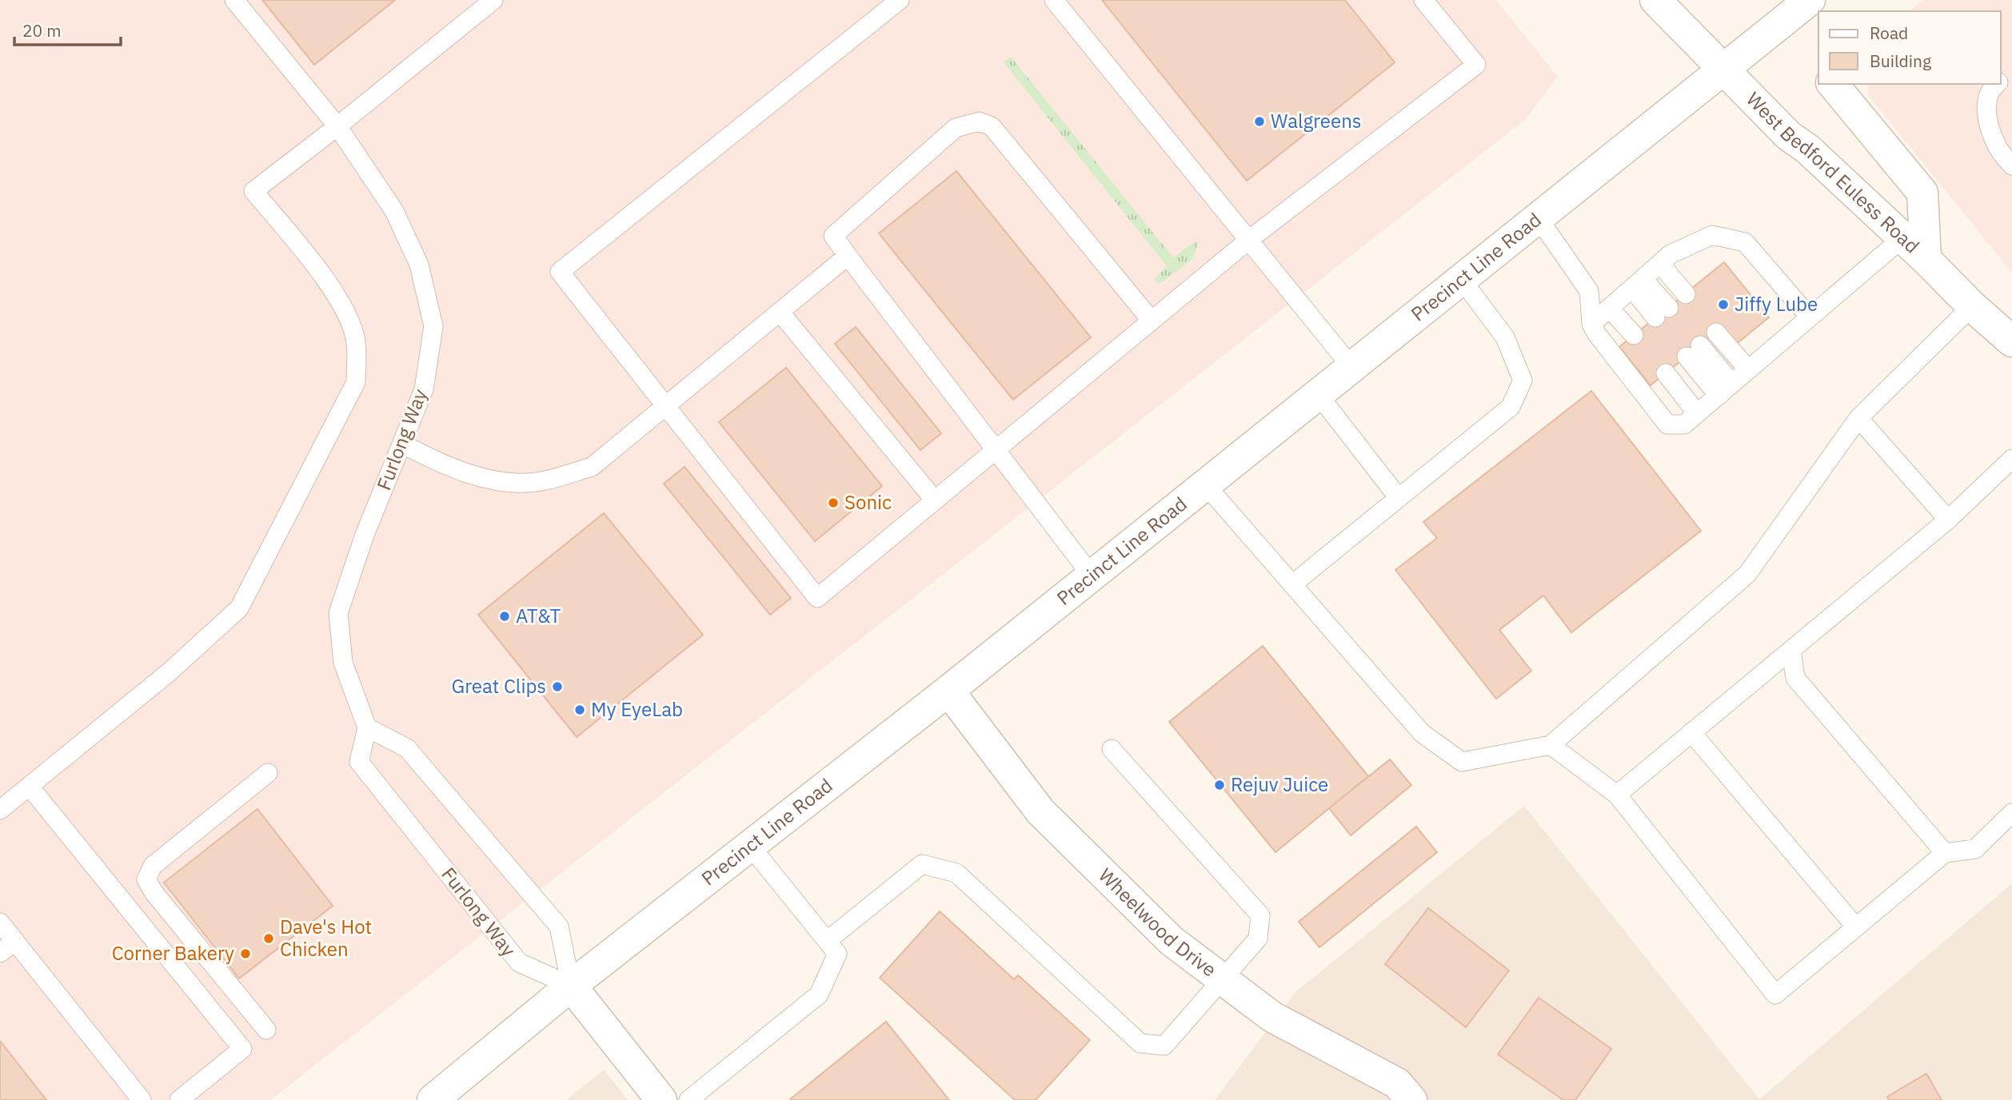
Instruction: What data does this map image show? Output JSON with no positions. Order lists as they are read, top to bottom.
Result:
{
  "streets": {
    "main road": ["West Bedford Euless Road", "Precinct Line Road", "Wheelwood Drive"],
    "lane": ["Furlong Way"]
  },
  "crossings": [
    ["West Bedford Euless Road", "Precinct Line Road"],
    ["Precinct Line Road", "Furlong Way"],
    ["Precinct Line Road", "Wheelwood Drive"]
  ],
  "places": [
    "Walgreens",
    "Jiffy Lube",
    "Sonic",
    "AT&T",
    "Great Clips",
    "My EyeLab",
    "Rejuv Juice",
    "Dave's Hot Chicken",
    "Corner Bakery"
  ],
  "legend": ["Road", "Building"],
  "scale_bar": "20 m"
}
